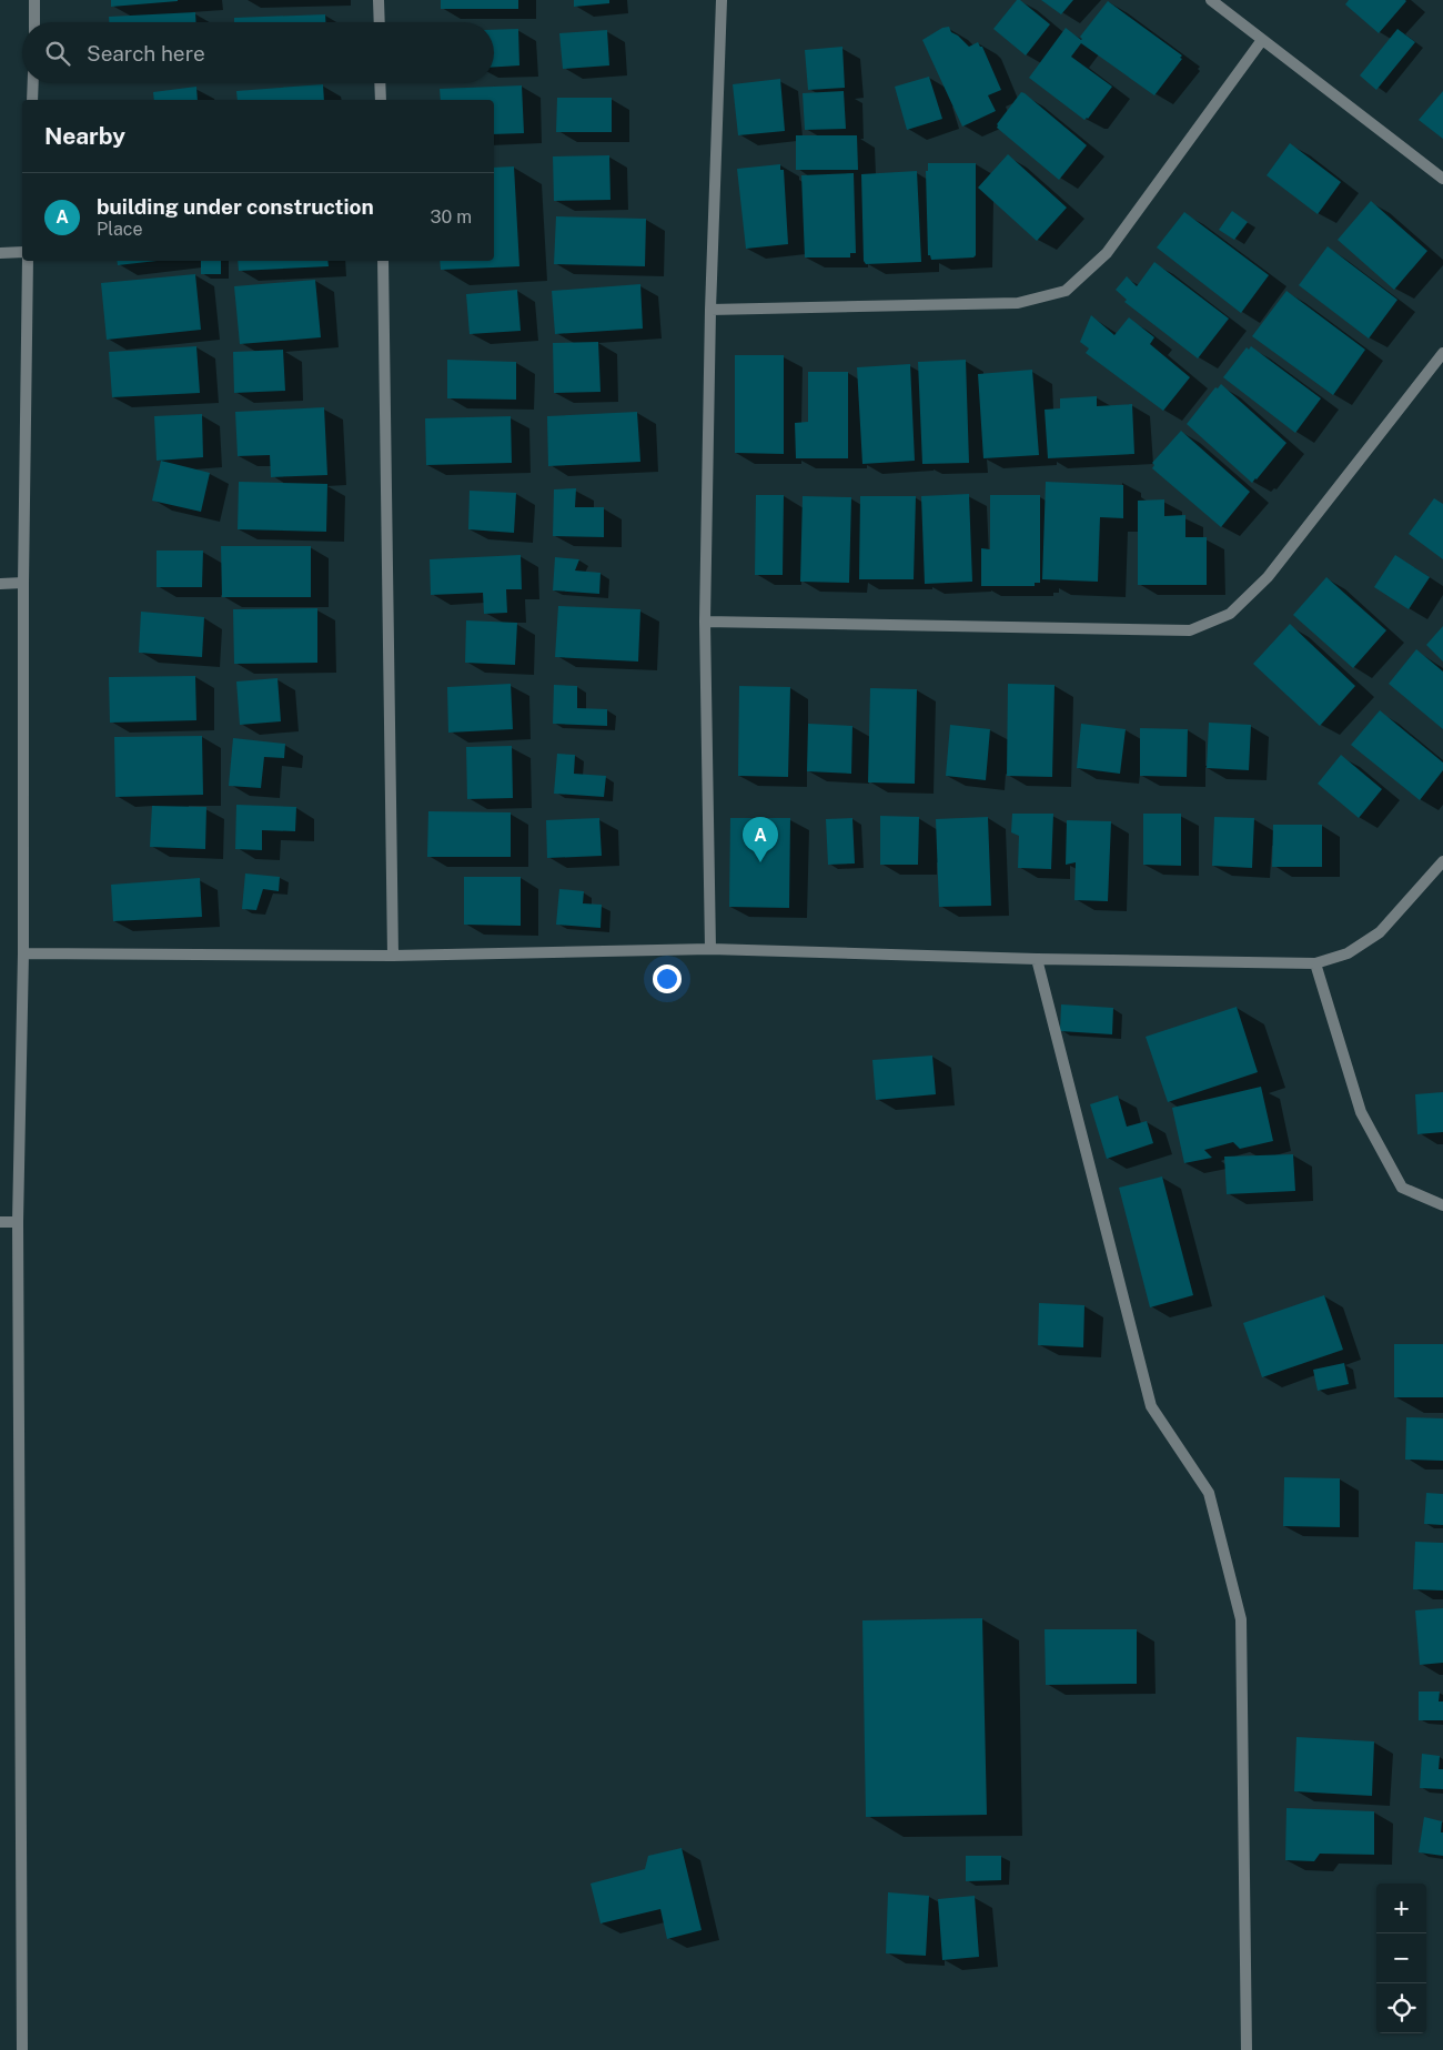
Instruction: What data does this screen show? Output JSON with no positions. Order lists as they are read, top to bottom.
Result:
{
  "page": {
    "search": "Search here",
    "heading": "Nearby",
    "list": [
      {
        "mark": "A",
        "name": "building under construction",
        "note": "Place",
        "value": "30 m"
      }
    ],
    "pins": "A",
    "map_buttons": ["+", "−"]
  }
}
